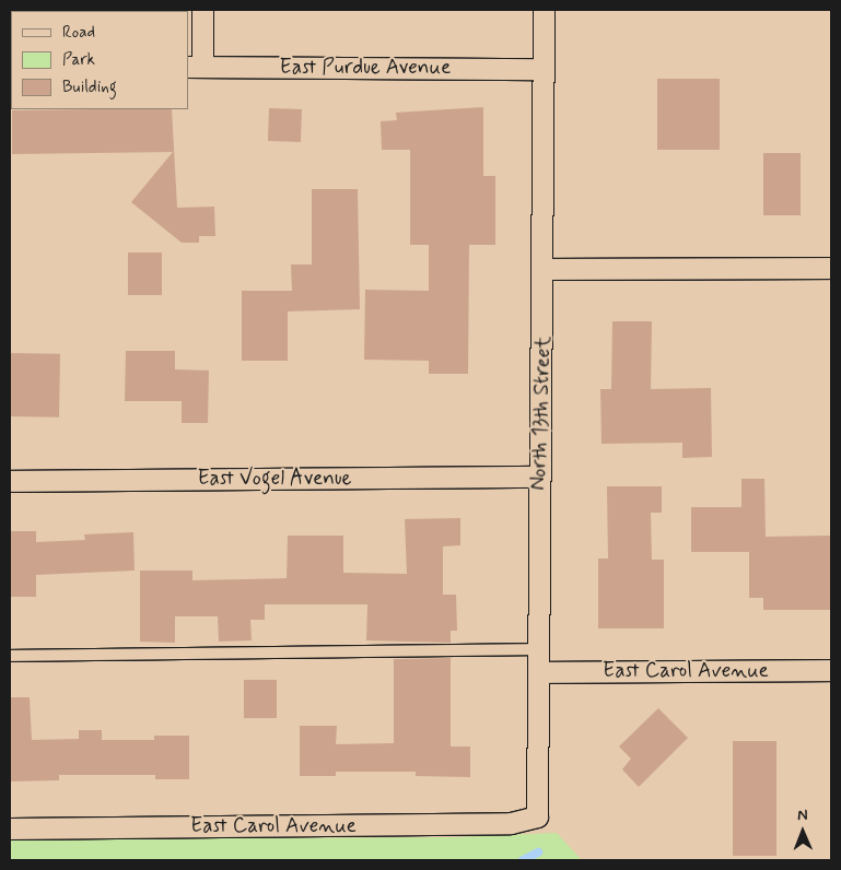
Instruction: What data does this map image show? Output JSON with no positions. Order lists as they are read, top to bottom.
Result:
{
  "streets": {
    "street": [
      "East Purdue Avenue",
      "North 13th Street",
      "East Vogel Avenue",
      "East Carol Avenue"
    ]
  },
  "crossings": [
    ["East Purdue Avenue", "North 13th Street"],
    ["North 13th Street", "East Vogel Avenue"],
    ["North 13th Street", "East Carol Avenue"]
  ],
  "legend": ["Road", "Park", "Building"],
  "north": "top"
}
